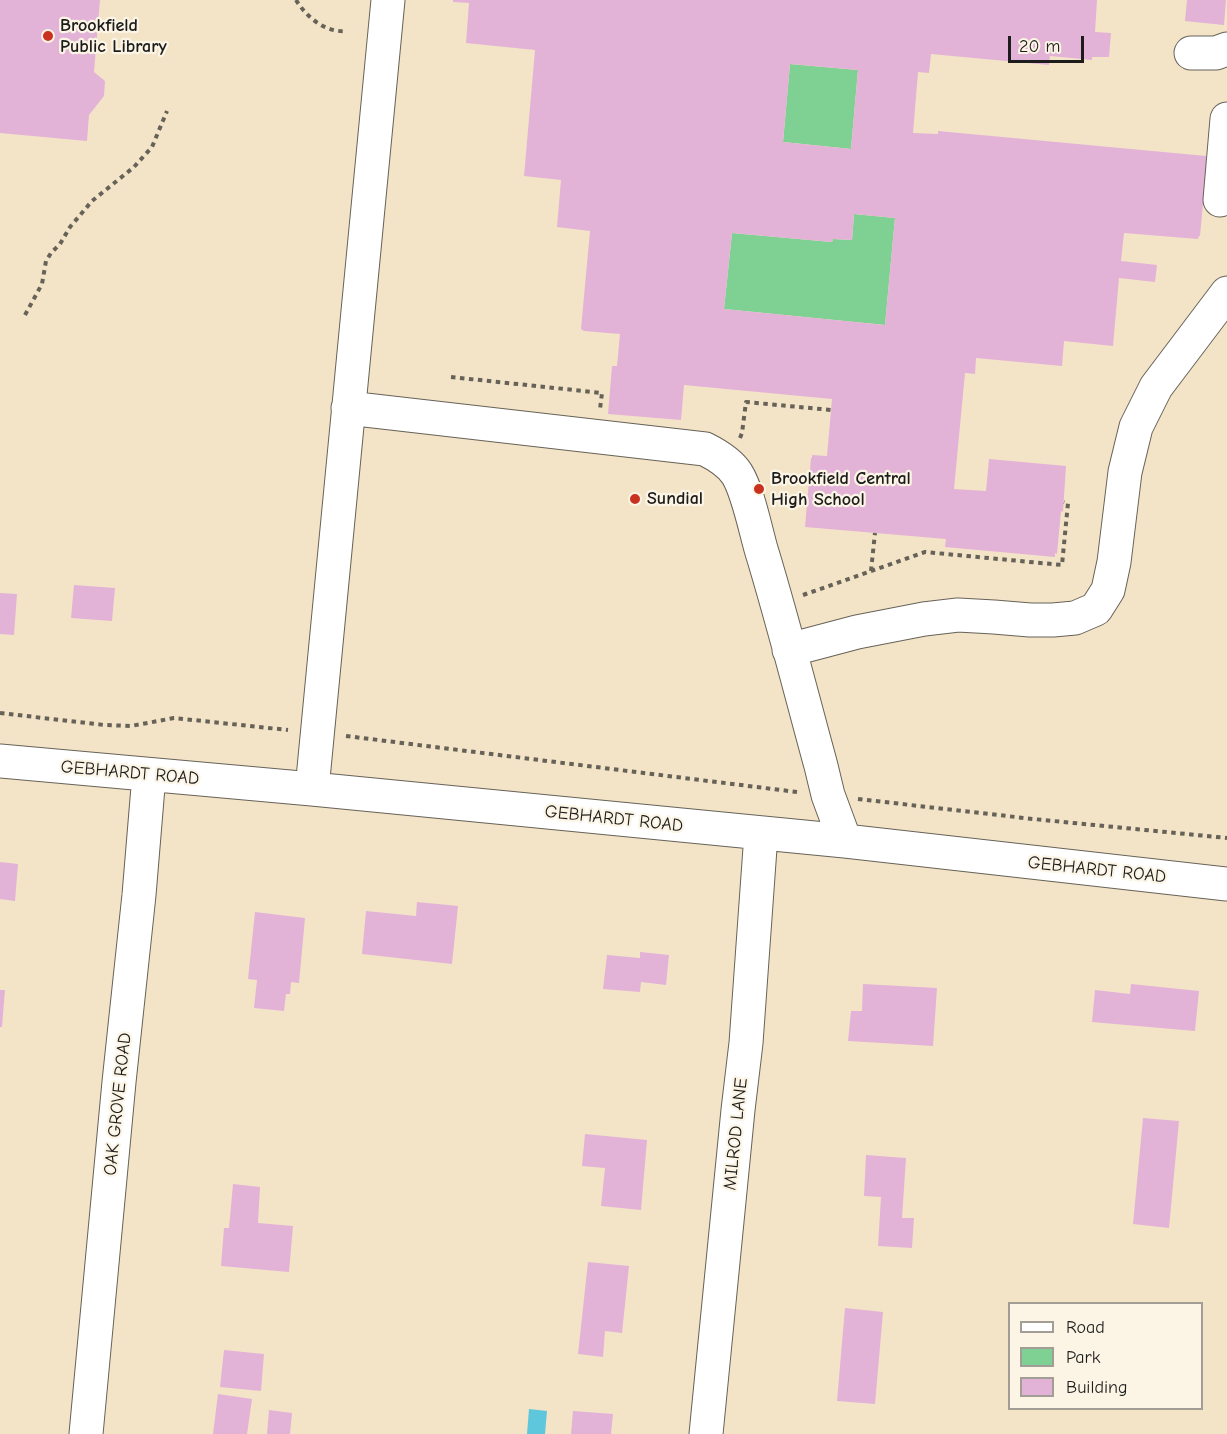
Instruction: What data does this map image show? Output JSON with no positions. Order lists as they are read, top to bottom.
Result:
{
  "streets": {
    "street": ["GEBHARDT ROAD", "OAK GROVE ROAD", "MILROD LANE"]
  },
  "crossings": [
    ["GEBHARDT ROAD", "OAK GROVE ROAD"],
    ["GEBHARDT ROAD", "MILROD LANE"]
  ],
  "places": ["Brookfield Public Library", "Brookfield Central High School", "Sundial"],
  "legend": ["Road", "Park", "Building"],
  "scale_bar": "20 m"
}
